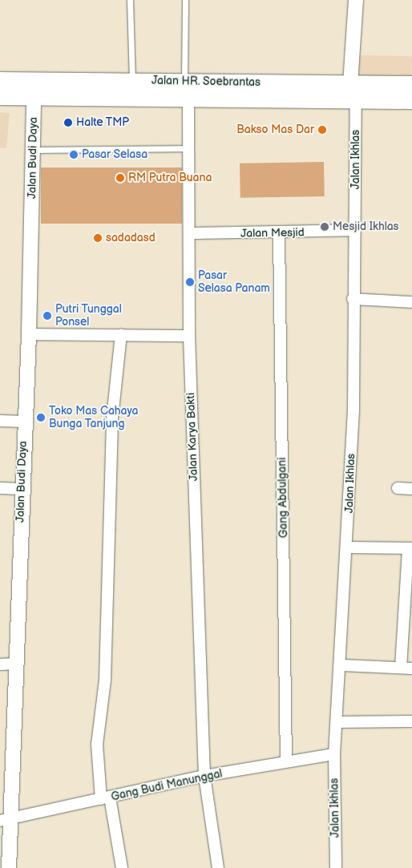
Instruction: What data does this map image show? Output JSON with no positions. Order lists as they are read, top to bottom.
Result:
{
  "streets": {
    "main road": ["Jalan HR. Soebrantas"],
    "street": [
      "Jalan Budi Daya",
      "Jalan Ikhlas",
      "Jalan Mesjid",
      "Jalan Karya Bakti",
      "Gang Abdulgani",
      "Gang Budi Manunggal"
    ]
  },
  "crossings": [
    ["Jalan HR. Soebrantas", "Jalan Budi Daya"],
    ["Jalan HR. Soebrantas", "Jalan Ikhlas"],
    ["Jalan HR. Soebrantas", "Jalan Karya Bakti"],
    ["Jalan Budi Daya", "Gang Budi Manunggal"],
    ["Jalan Ikhlas", "Jalan Mesjid"],
    ["Jalan Ikhlas", "Gang Budi Manunggal"],
    ["Jalan Mesjid", "Jalan Karya Bakti"],
    ["Jalan Mesjid", "Gang Abdulgani"],
    ["Jalan Karya Bakti", "Gang Budi Manunggal"],
    ["Gang Abdulgani", "Gang Budi Manunggal"]
  ],
  "places": [
    "Halte TMP",
    "Bakso Mas Dar",
    "Pasar Selasa",
    "RM Putra Buana",
    "Mesjid Ikhlas",
    "sadadasd",
    "Pasar Selasa Panam",
    "Putri Tunggal Ponsel",
    "Toko Mas Cahaya Bunga Tanjung"
  ]
}
